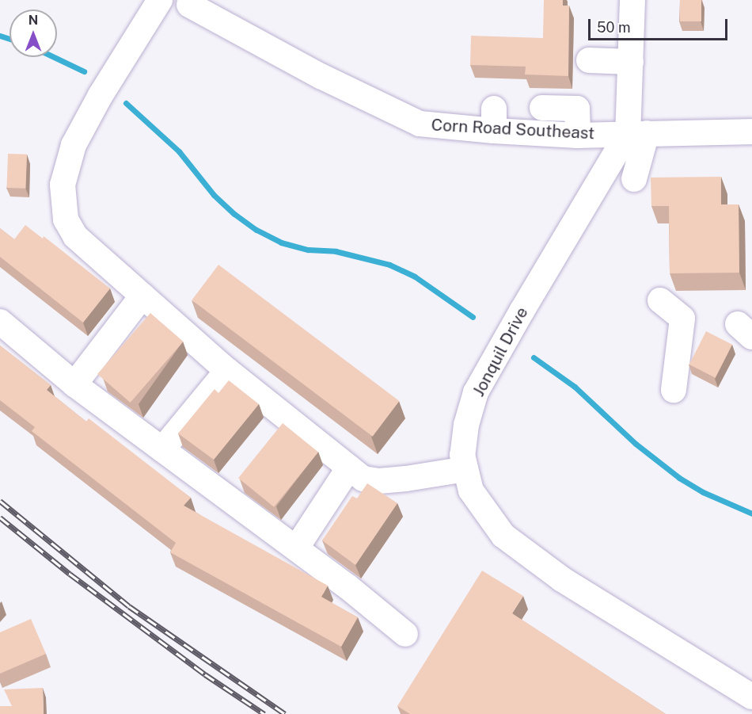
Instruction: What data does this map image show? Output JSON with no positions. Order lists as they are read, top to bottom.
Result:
{
  "streets": {
    "street": ["Corn Road Southeast", "Jonquil Drive"]
  },
  "crossings": [
    ["Corn Road Southeast", "Jonquil Drive"]
  ],
  "scale_bar": "50 m",
  "north": "top"
}
